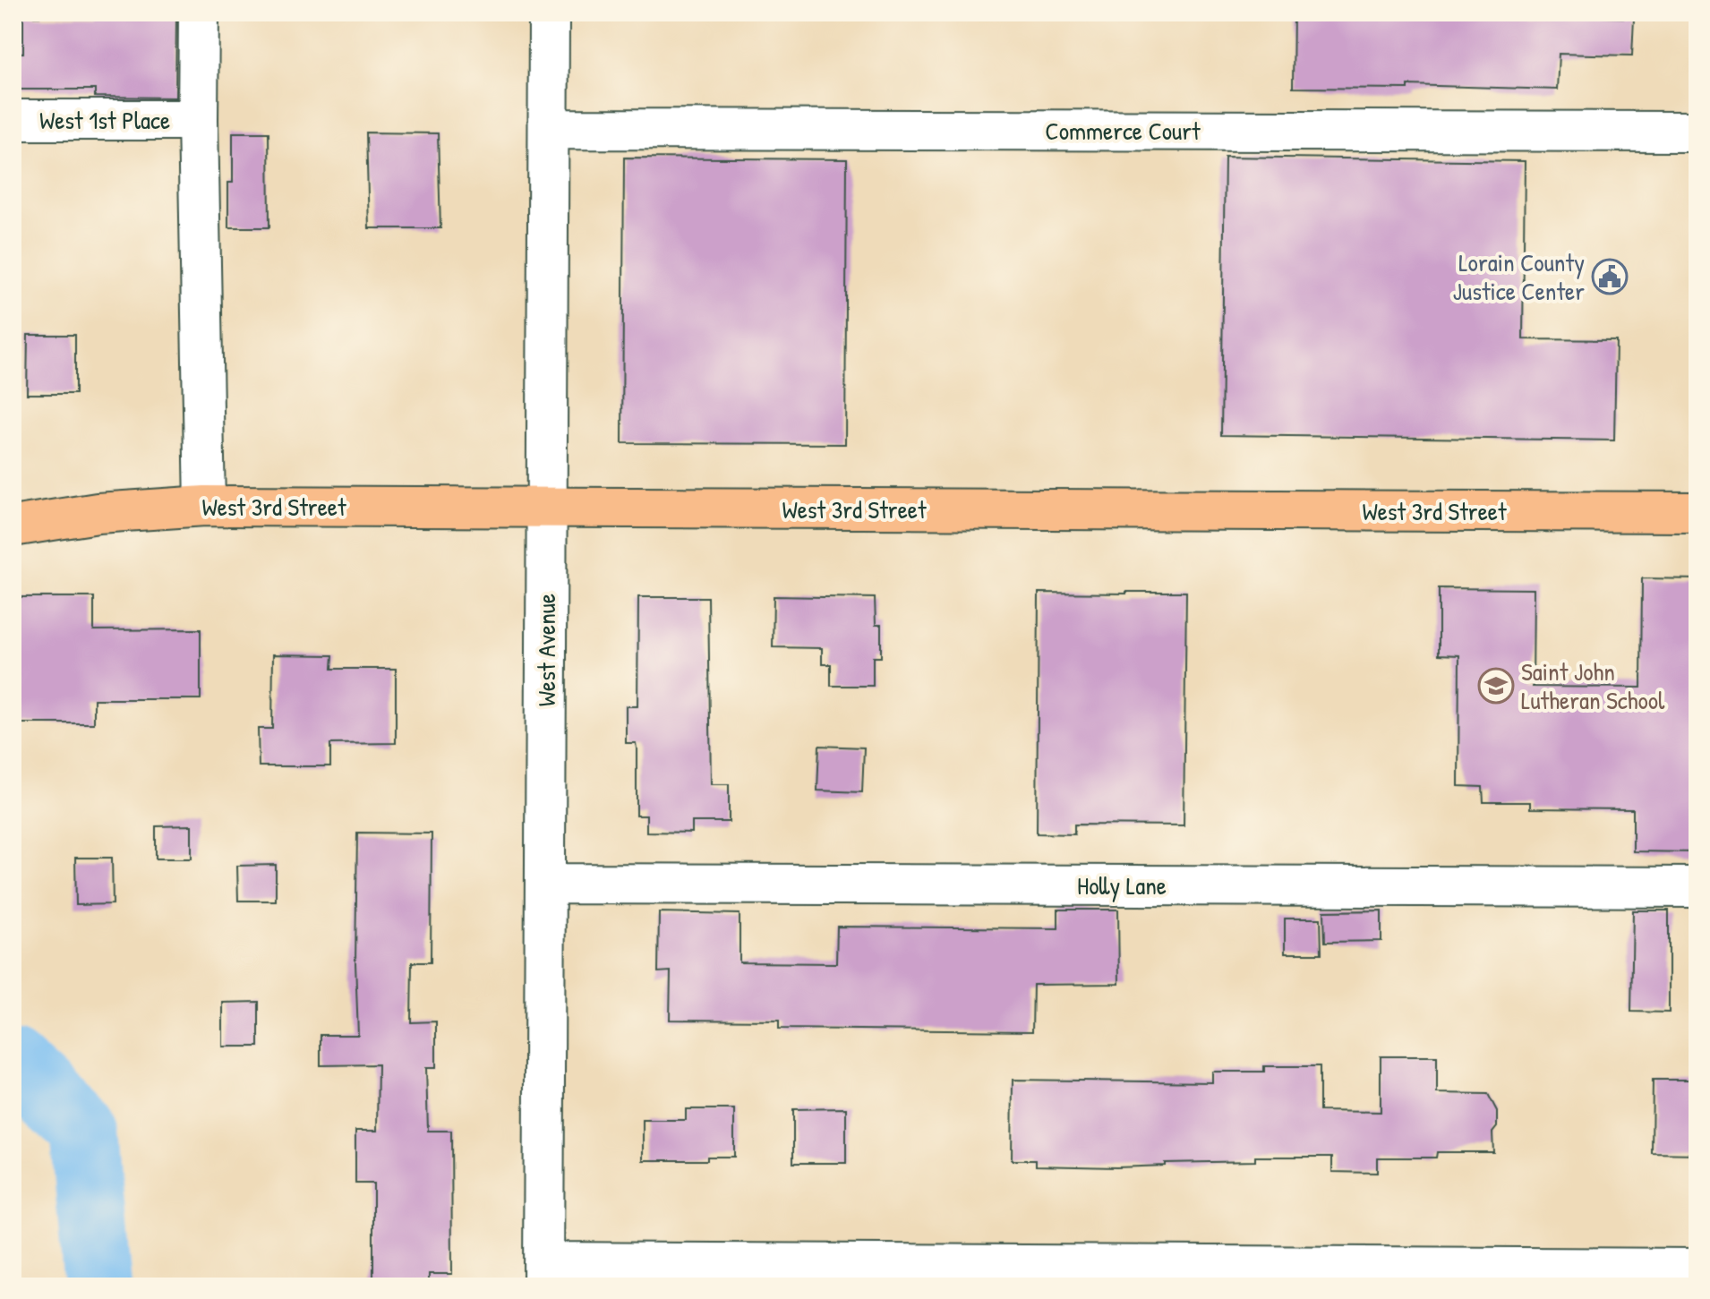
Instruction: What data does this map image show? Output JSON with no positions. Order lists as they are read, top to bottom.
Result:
{
  "streets": {
    "main road": ["West 3rd Street"],
    "street": [
      "West 1st Place",
      "Commerce Court",
      "West Avenue",
      "Holly Lane"
    ]
  },
  "crossings": [
    ["Commerce Court", "West Avenue"],
    ["West 3rd Street", "West Avenue"],
    ["West Avenue", "Holly Lane"]
  ],
  "places": {
    "public building": ["Lorain County Justice Center"],
    "school or university": ["Saint John Lutheran School"]
  }
}
